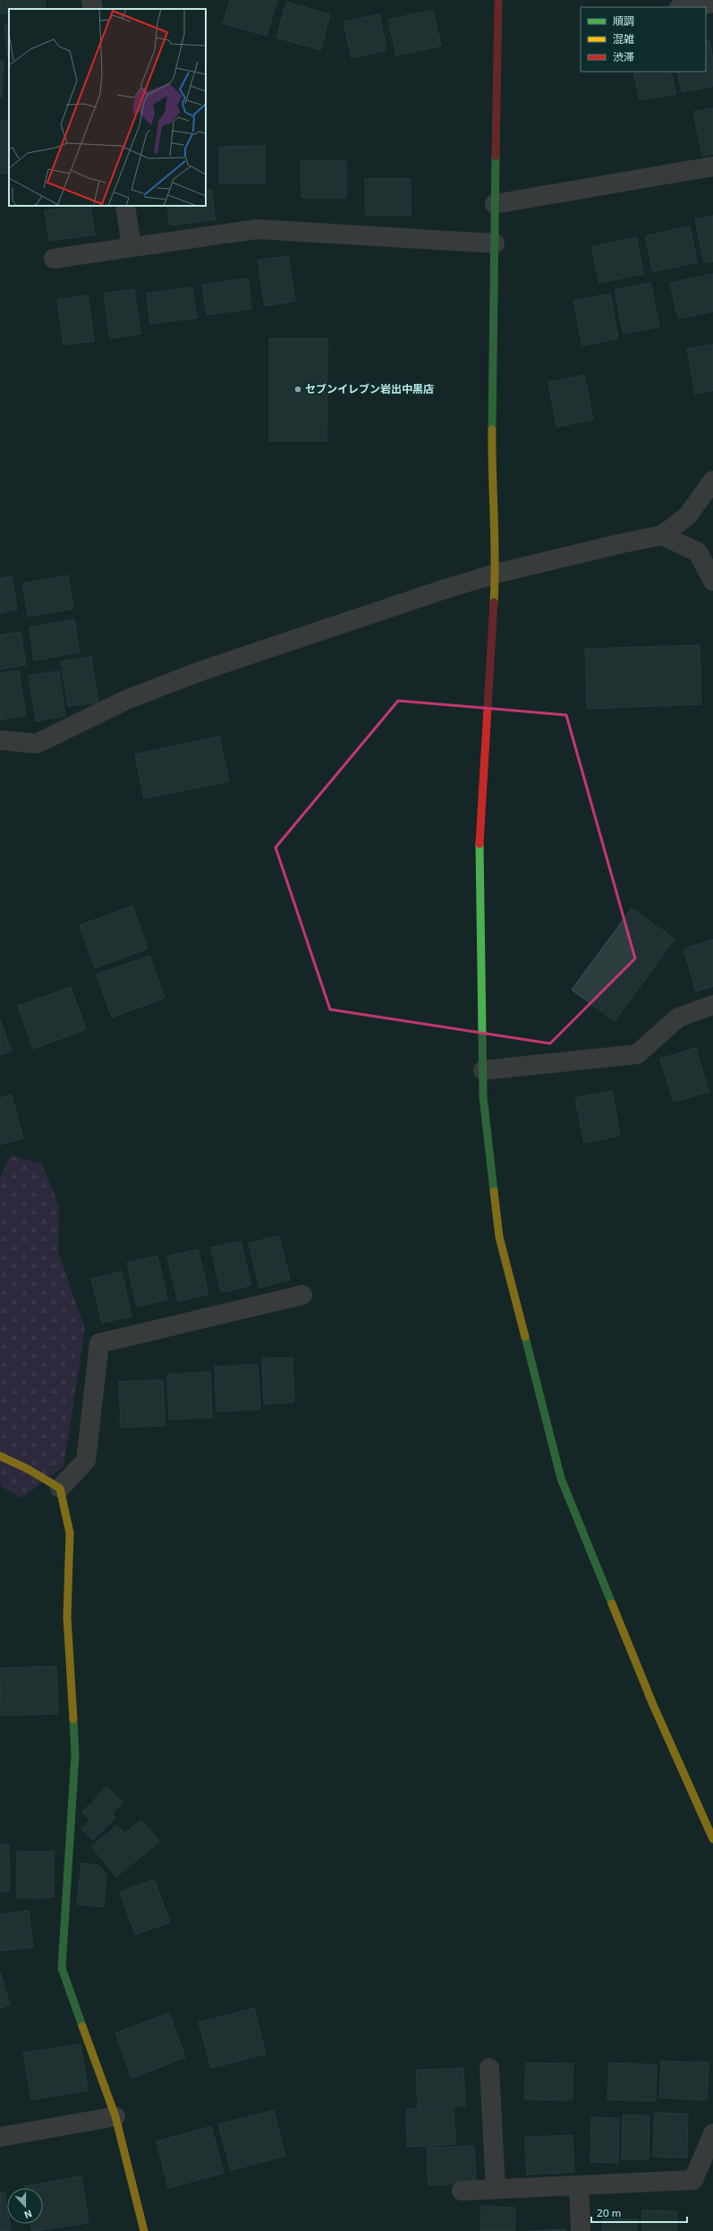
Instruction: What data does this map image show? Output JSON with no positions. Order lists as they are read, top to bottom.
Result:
{
  "places": ["セブンイレブン岩出中黒店"],
  "legend": ["順調", "混雑", "渋滞"],
  "scale_bar": "20 m",
  "north": "bottom"
}
